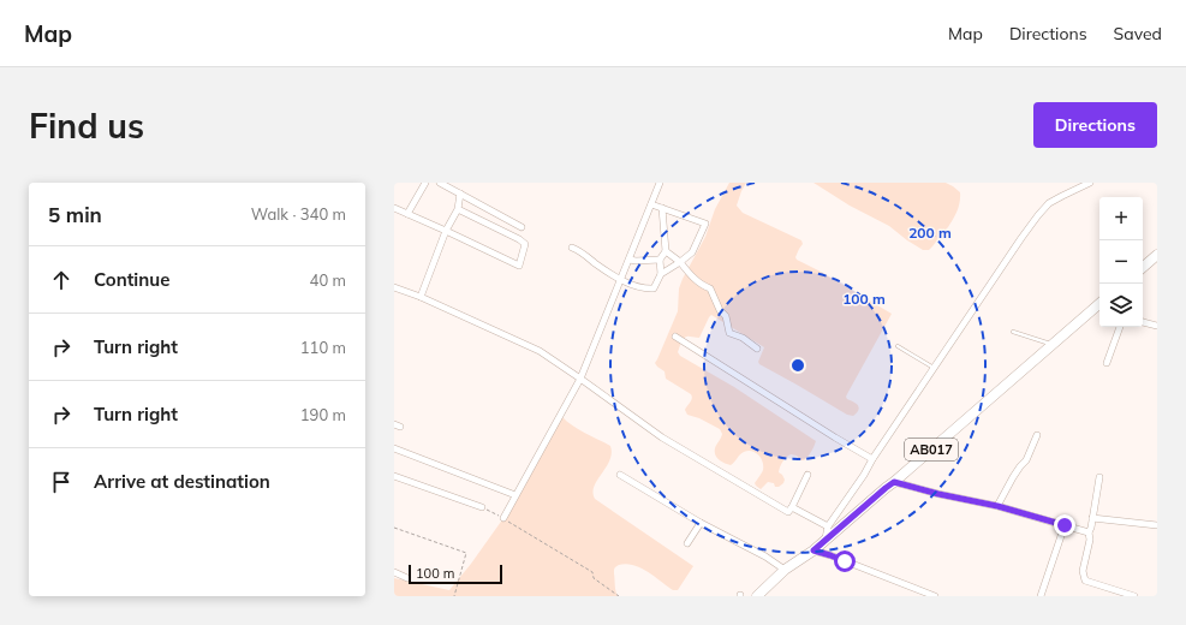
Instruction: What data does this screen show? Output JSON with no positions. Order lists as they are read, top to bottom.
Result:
{
  "streets": {
    "main road": ["AB017"]
  },
  "scale_bar": "100 m",
  "page": {
    "header": "Map",
    "nav": ["Map", "Directions", "Saved"],
    "buttons": "Directions",
    "title": "Find us",
    "heading": ["5 min", "Walk · 340 m"],
    "map_buttons": ["+", "−"],
    "list": [
      ["Continue", "40 m"],
      ["Turn right", "110 m"],
      ["Turn right", "190 m"],
      "Arrive at destination"
    ],
    "scale": "100 m"
  },
  "rings": ["200 m", "100 m"]
}
